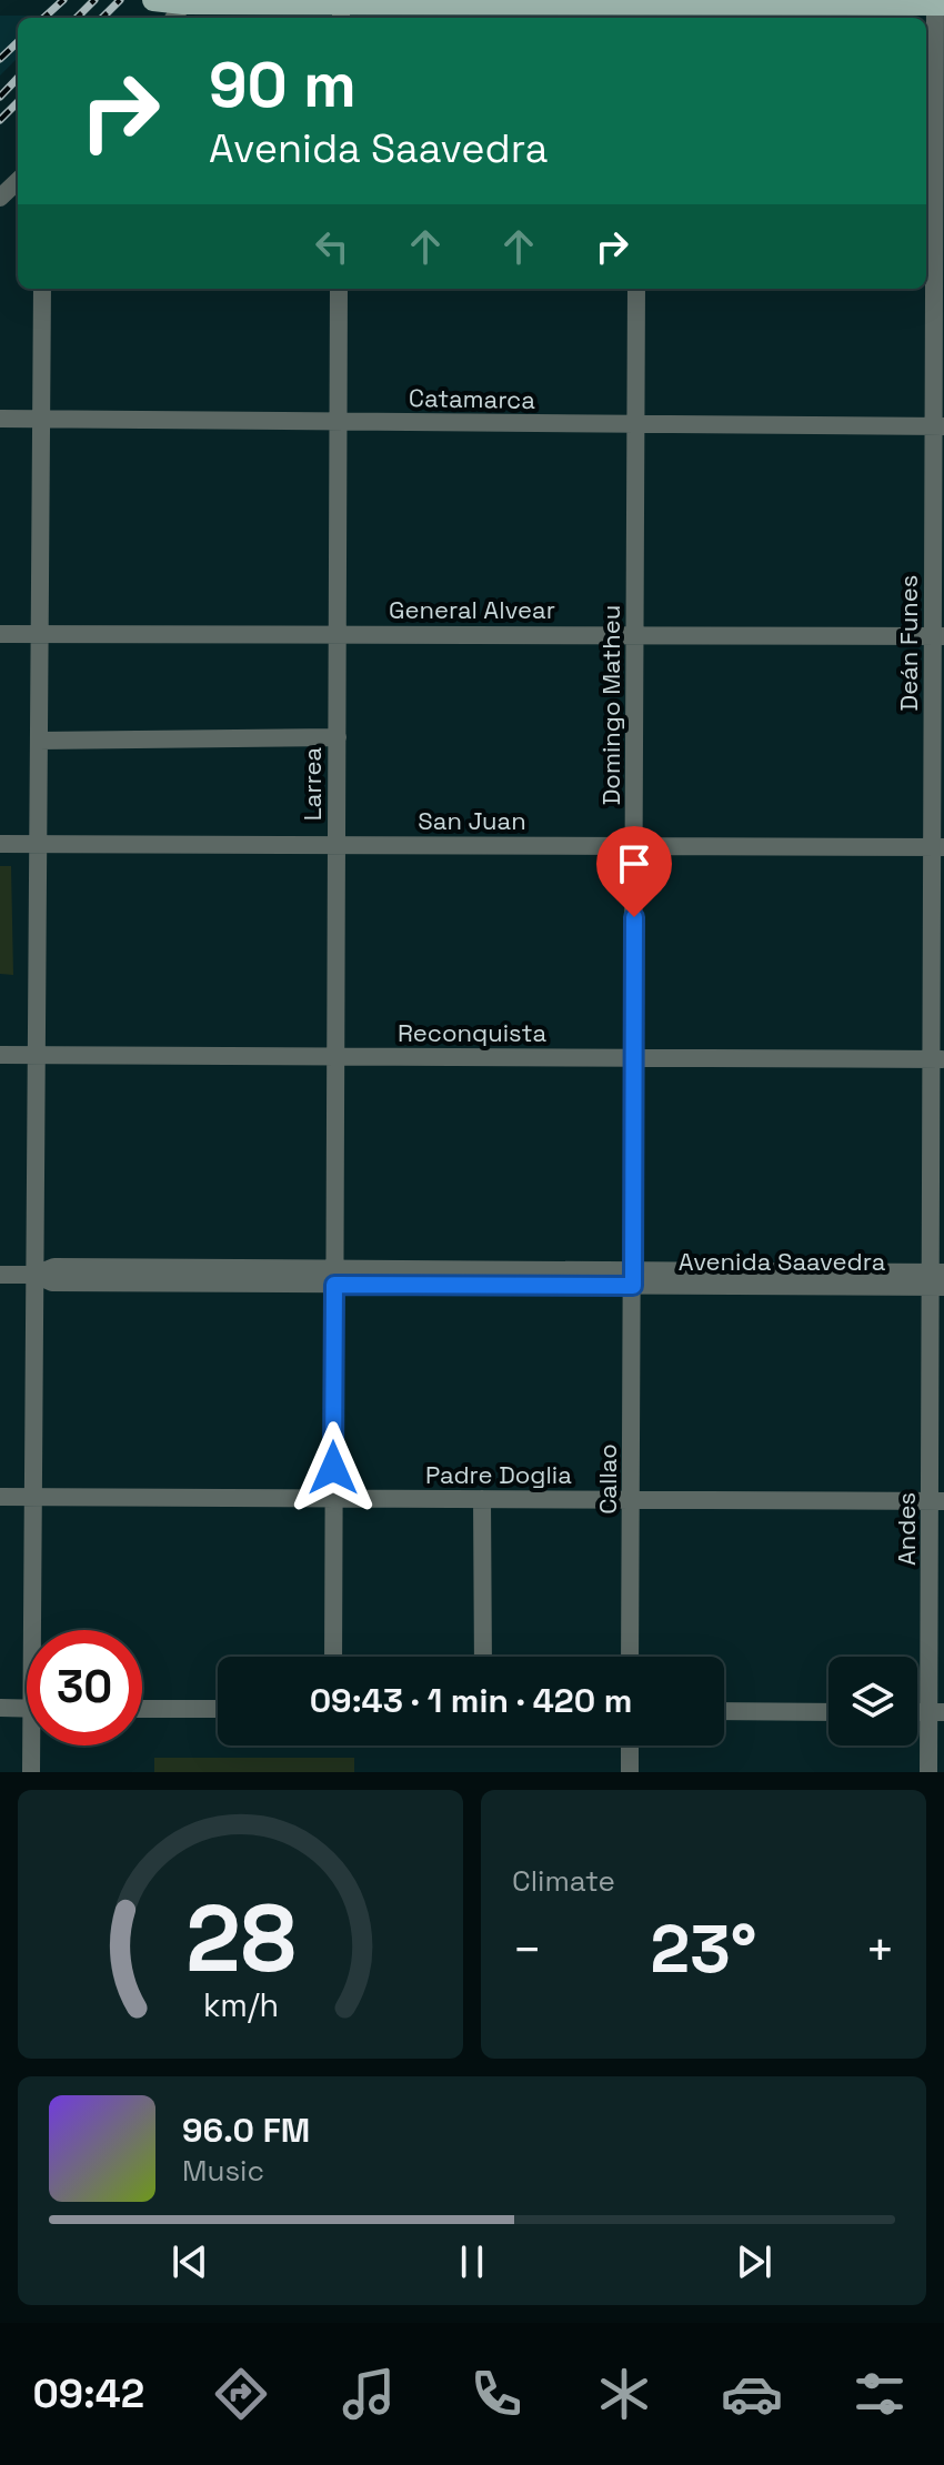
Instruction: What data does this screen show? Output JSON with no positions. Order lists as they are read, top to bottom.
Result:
{
  "streets": {
    "street": [
      "Catamarca",
      "General Alvear",
      "Deán Funes",
      "Domingo Matheu",
      "Larrea",
      "San Juan",
      "Reconquista",
      "Avenida Saavedra",
      "Padre Doglia",
      "Callao",
      "Andes"
    ]
  },
  "crossings": [
    ["Catamarca", "Deán Funes"],
    ["Catamarca", "Domingo Matheu"],
    ["Catamarca", "Larrea"],
    ["General Alvear", "Deán Funes"],
    ["General Alvear", "Domingo Matheu"],
    ["General Alvear", "Larrea"],
    ["Deán Funes", "San Juan"],
    ["Deán Funes", "Reconquista"],
    ["Deán Funes", "Avenida Saavedra"],
    ["Deán Funes", "Andes"],
    ["Domingo Matheu", "San Juan"],
    ["Domingo Matheu", "Reconquista"],
    ["Domingo Matheu", "Avenida Saavedra"],
    ["Domingo Matheu", "Callao"],
    ["Larrea", "San Juan"],
    ["Larrea", "Reconquista"],
    ["Larrea", "Avenida Saavedra"],
    ["Larrea", "Padre Doglia"],
    ["Avenida Saavedra", "Callao"],
    ["Avenida Saavedra", "Andes"],
    ["Padre Doglia", "Callao"],
    ["Padre Doglia", "Andes"]
  ],
  "page": {
    "turn": ["90 m", "Avenida Saavedra"],
    "limit": "30",
    "trip": "09:43 · 1 min · 420 m",
    "tile": "Climate",
    "heat": ["−", "23°", "+"],
    "song": ["96.0 FM", "Music"],
    "tabs": "09:42",
    "gauge": ["28", "km/h"]
  }
}
